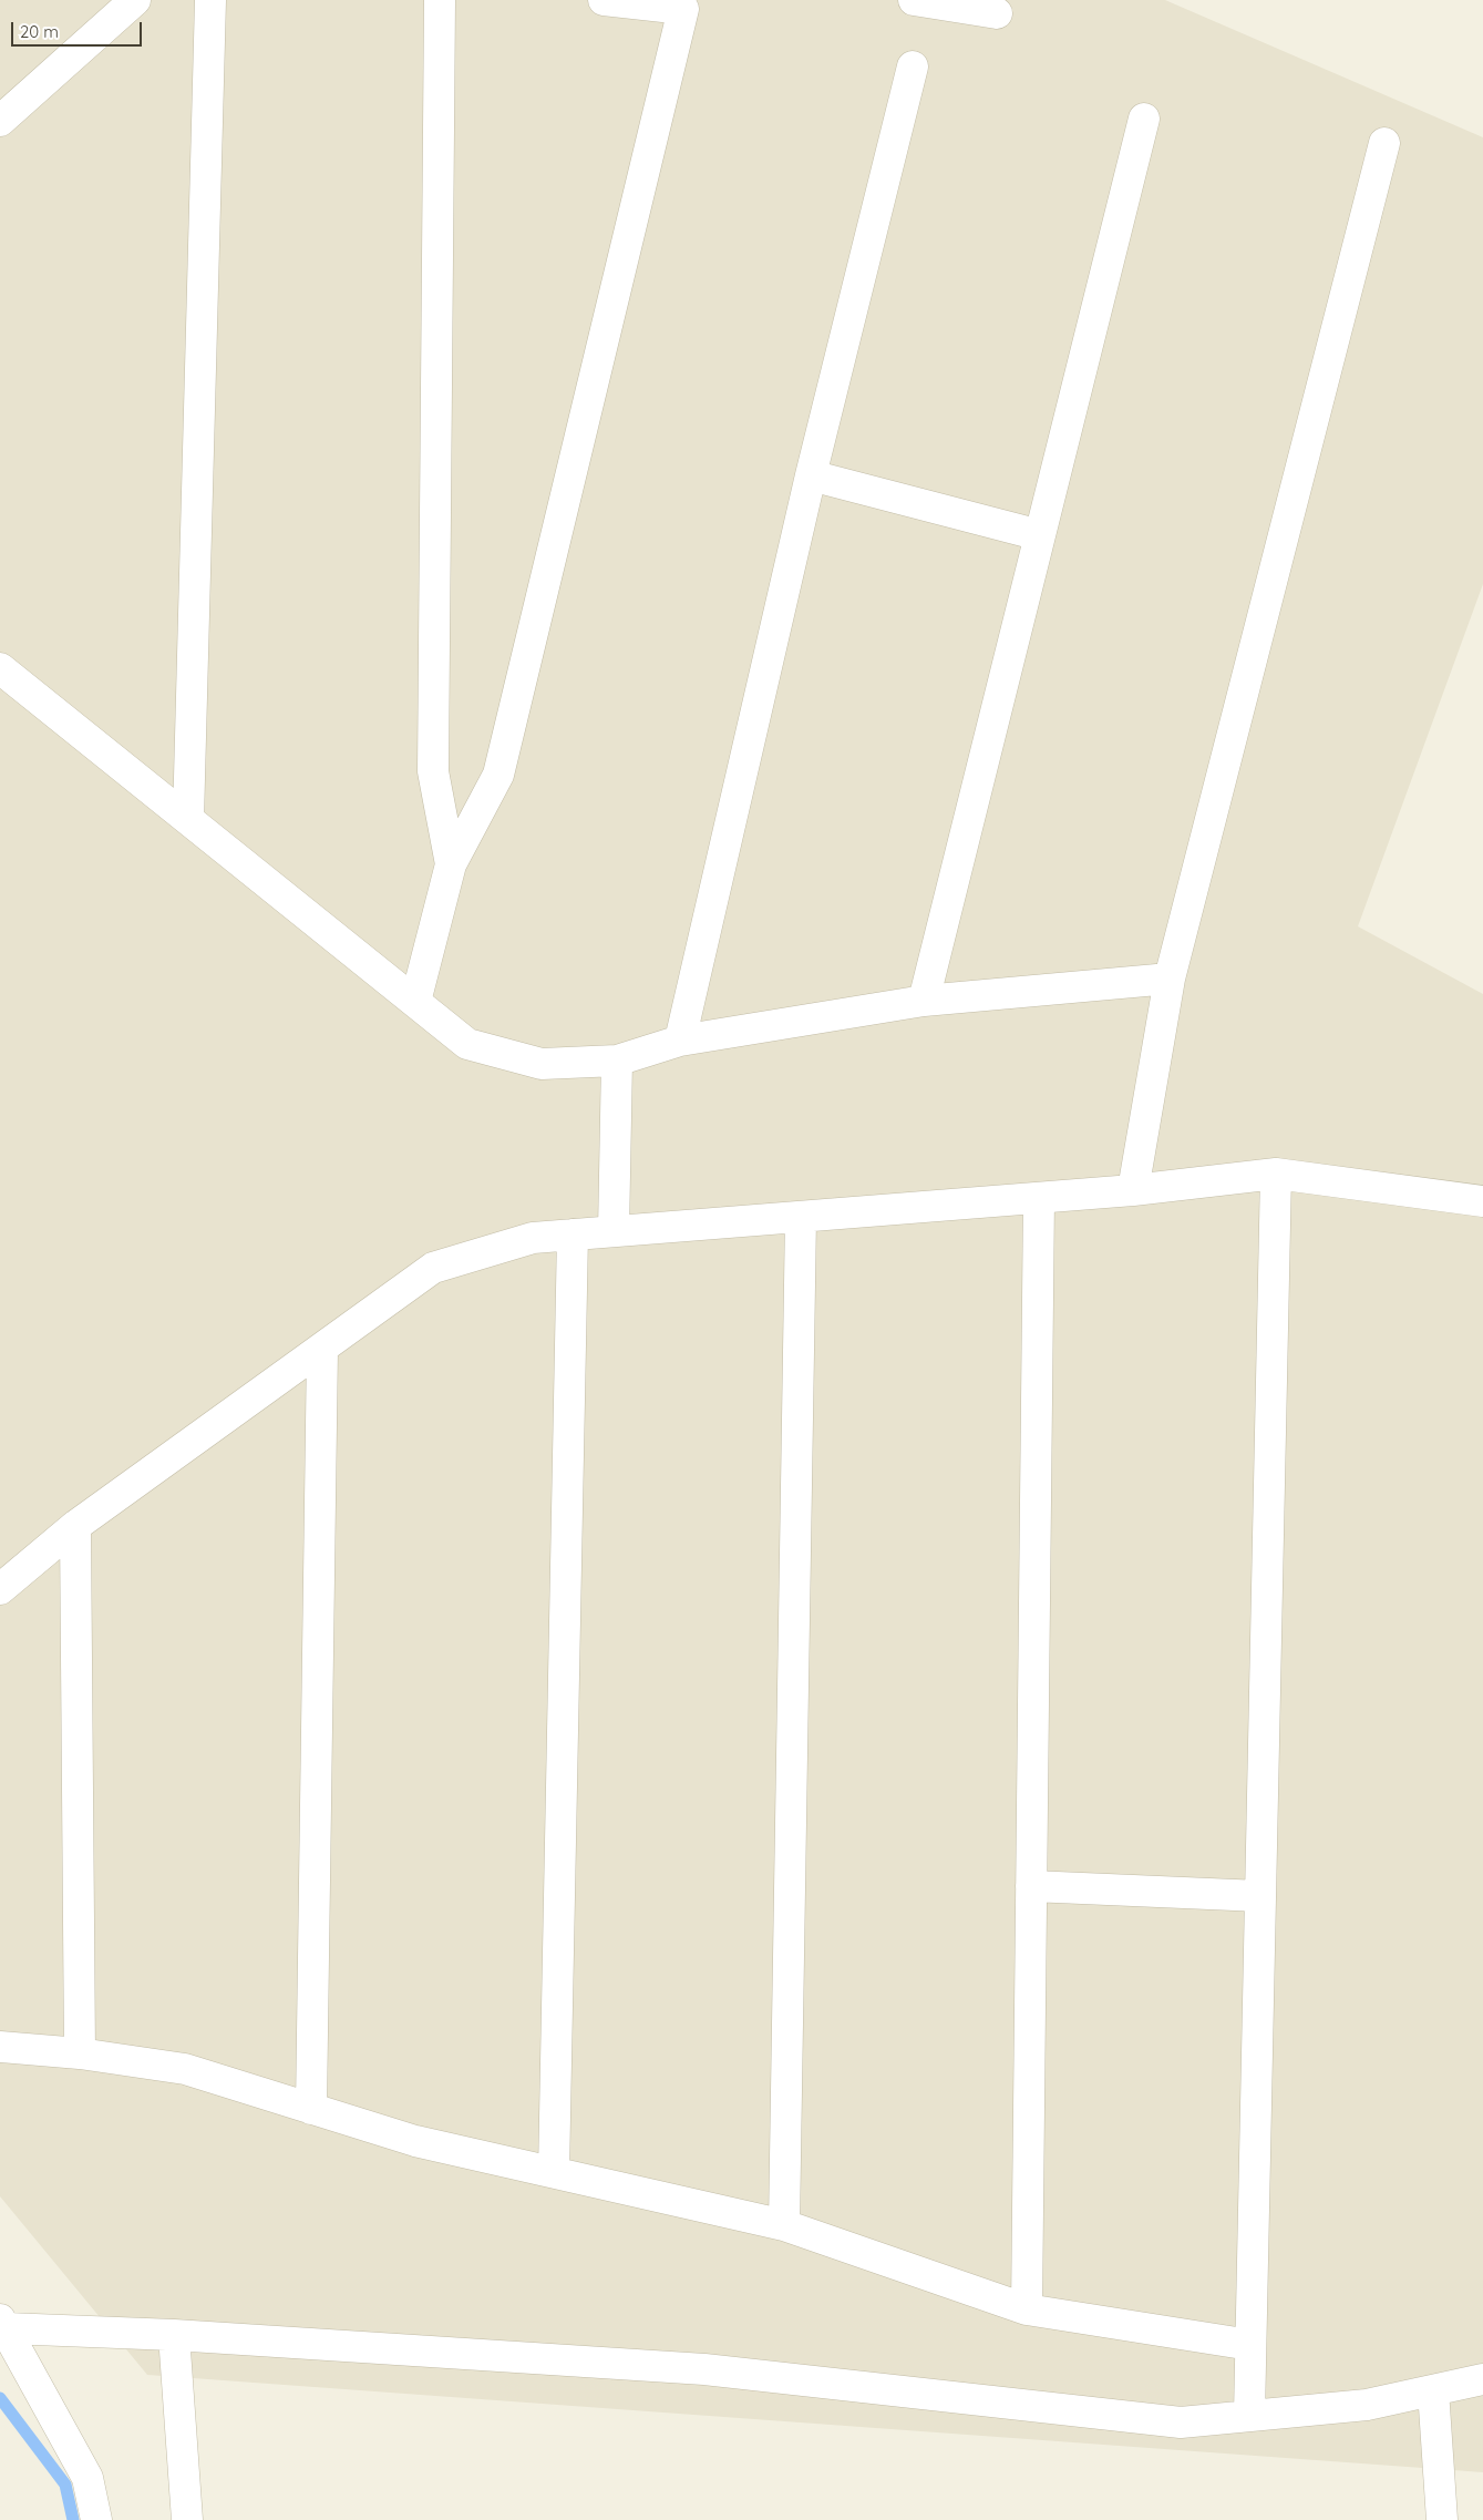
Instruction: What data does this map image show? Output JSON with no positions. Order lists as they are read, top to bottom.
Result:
{
  "scale_bar": "20 m"
}
